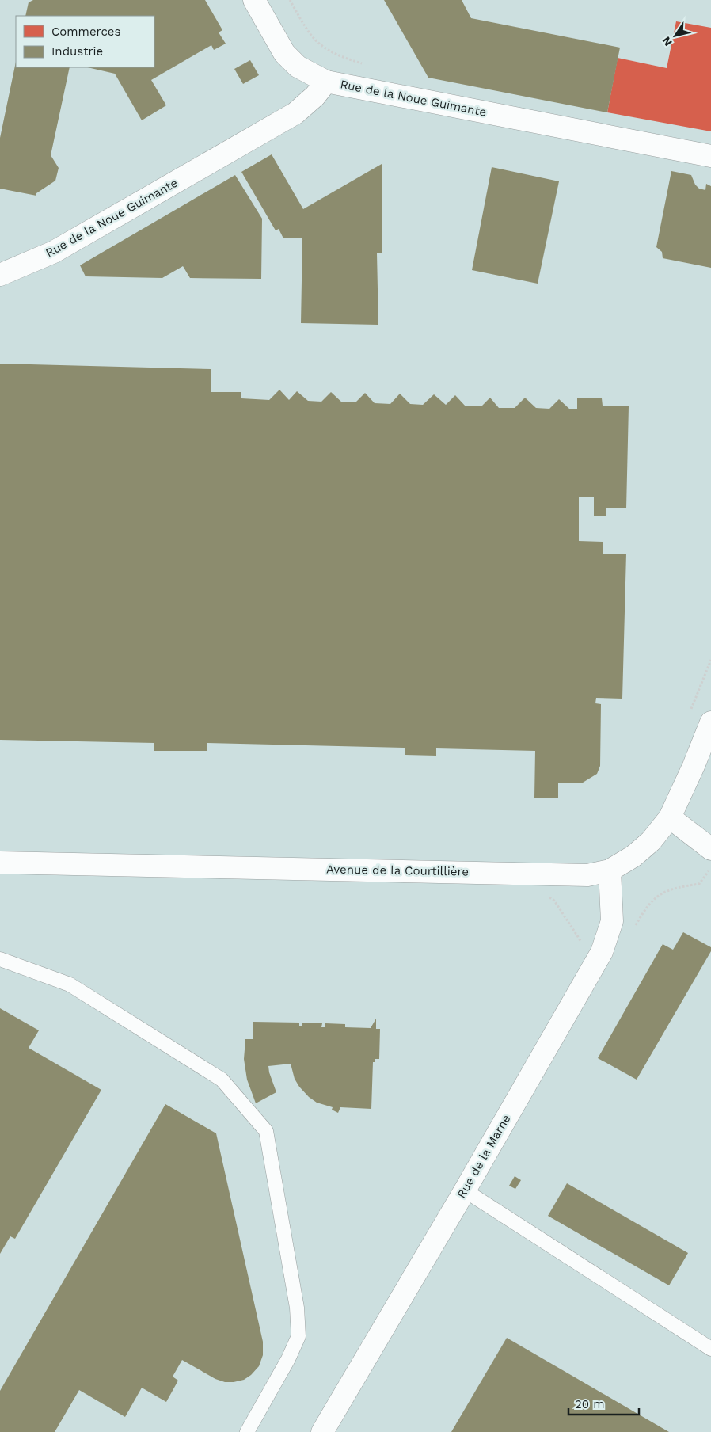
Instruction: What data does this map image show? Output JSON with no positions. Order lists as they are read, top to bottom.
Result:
{
  "streets": {
    "street": ["Rue de la Noue Guimante", "Avenue de la Courtillière", "Rue de la Marne"]
  },
  "crossings": [
    ["Avenue de la Courtillière", "Rue de la Marne"]
  ],
  "legend": ["Commerces", "Industrie"],
  "scale_bar": "20 m",
  "north": "bottom left"
}
